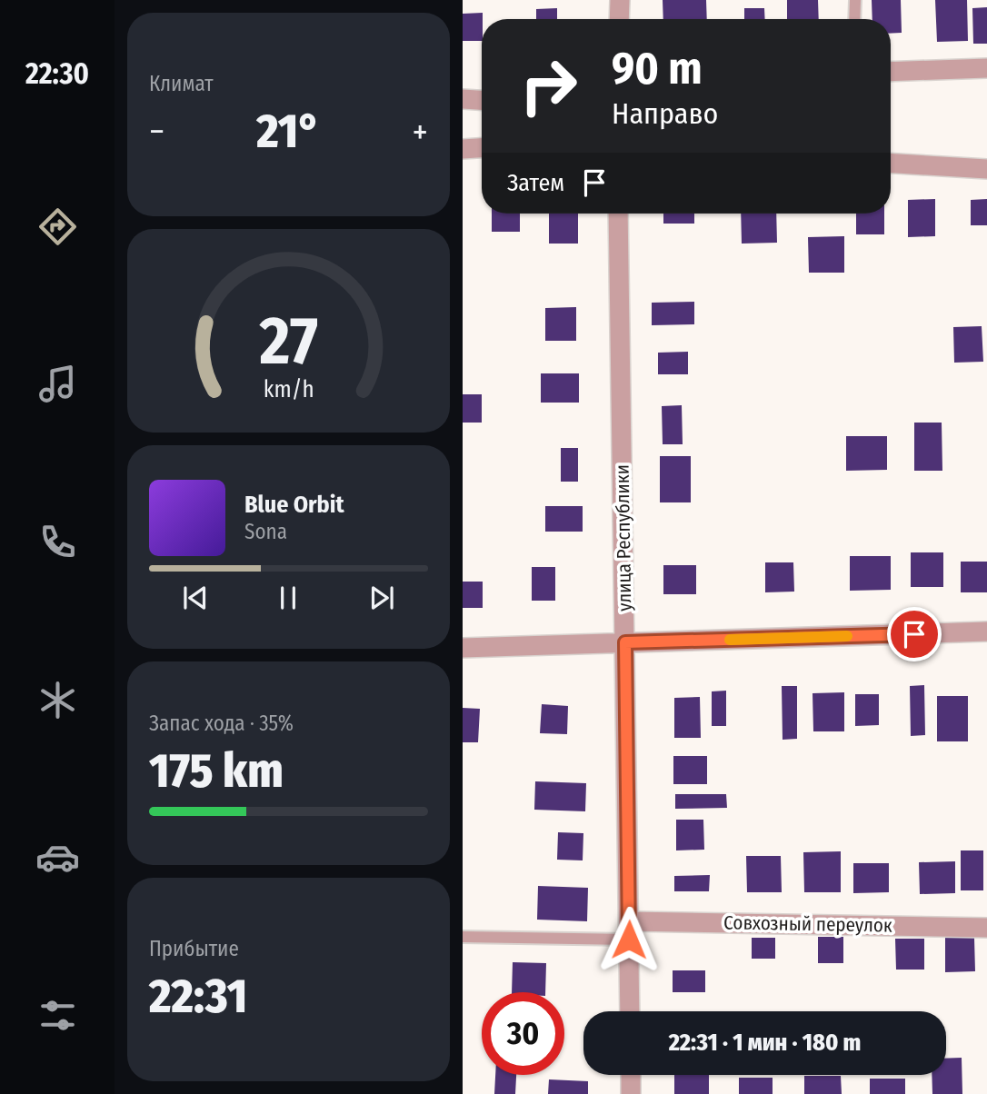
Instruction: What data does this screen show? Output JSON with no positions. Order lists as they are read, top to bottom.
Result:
{
  "streets": {
    "street": ["улица Республики", "Совхозный переулок"]
  },
  "crossings": [
    ["улица Республики", "Совхозный переулок"]
  ],
  "page": {
    "tabs": "22:30",
    "tile": [
      "Климат",
      ["Запас хода · 35%", "175 km"],
      ["Прибытие", "22:31"]
    ],
    "turn": ["90 m", "Направо"],
    "heat": ["−", "21°", "+"],
    "then": "Затем",
    "song": ["Blue Orbit", "Sona"],
    "limit": "30",
    "trip": "22:31 · 1 мин · 180 m",
    "gauge": ["27", "km/h"]
  }
}
